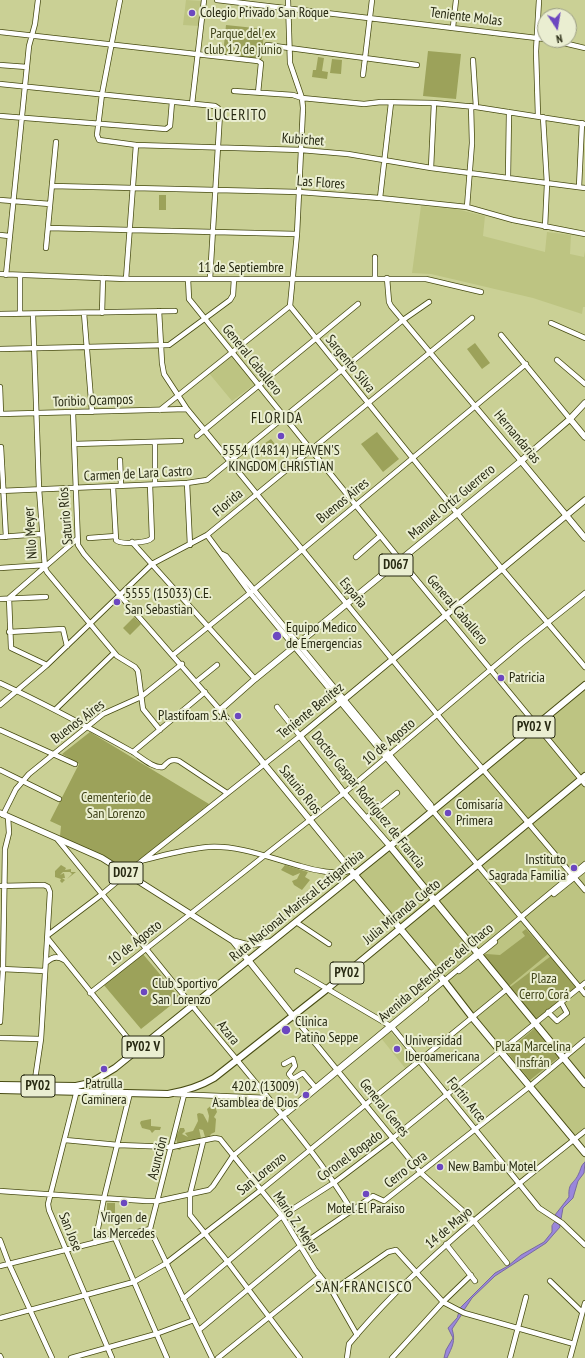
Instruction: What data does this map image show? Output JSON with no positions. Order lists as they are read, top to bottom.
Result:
{
  "streets": {
    "highway": [
      "Saturio Ríos",
      "PY02 V",
      "Doctor Gaspar Rodríguez de Francia",
      "Ruta Nacional Mariscal Estigarribia",
      "Julia Miranda Cueto",
      "PY02"
    ],
    "main road": [
      "Hernandarias",
      "Manuel Ortíz Guerrero",
      "D067",
      "Teniente Benítez",
      "D027",
      "General Genes"
    ],
    "street": [
      "Teniente Molas",
      "Kubichet",
      "Las Flores",
      "11 de Septiembre",
      "General Caballero",
      "Sargento Silva",
      "Toribio Ocampos",
      "Carmen de Lara Castro",
      "Buenos Aires",
      "Florida",
      "Nilo Meyer",
      "España",
      "10 de Agosto",
      "Avenida Defensores del Chaco",
      "Azara",
      "Fortin Arce",
      "Coronel Bogado",
      "Asunción",
      "Cerro Cora",
      "San Lorenzo",
      "Mario Z. Meyer",
      "14 de Mayo",
      "San Jose"
    ]
  },
  "crossings": [
    ["11 de Septiembre", "General Caballero"],
    ["11 de Septiembre", "Hernandarias"],
    ["General Caballero", "Carmen de Lara Castro"],
    ["General Caballero", "Buenos Aires"],
    ["General Caballero", "Manuel Ortíz Guerrero"],
    ["General Caballero", "Florida"],
    ["General Caballero", "Teniente Benítez"],
    ["General Caballero", "10 de Agosto"],
    ["General Caballero", "Ruta Nacional Mariscal Estigarribia"],
    ["General Caballero", "Julia Miranda Cueto"],
    ["Sargento Silva", "Carmen de Lara Castro"],
    ["Sargento Silva", "Buenos Aires"],
    ["Sargento Silva", "Manuel Ortíz Guerrero"],
    ["Sargento Silva", "Florida"],
    ["Sargento Silva", "Teniente Benítez"],
    ["Sargento Silva", "10 de Agosto"],
    ["Toribio Ocampos", "Saturio Ríos"],
    ["Toribio Ocampos", "Nilo Meyer"],
    ["Toribio Ocampos", "España"],
    ["Hernandarias", "Carmen de Lara Castro"],
    ["Hernandarias", "Buenos Aires"],
    ["Hernandarias", "Manuel Ortíz Guerrero"],
    ["Hernandarias", "Florida"],
    ["Hernandarias", "Teniente Benítez"],
    ["Carmen de Lara Castro", "Saturio Ríos"],
    ["Carmen de Lara Castro", "Nilo Meyer"],
    ["Carmen de Lara Castro", "España"],
    ["Buenos Aires", "Saturio Ríos"],
    ["Buenos Aires", "Nilo Meyer"],
    ["Buenos Aires", "España"],
    ["Buenos Aires", "D027"],
    ["Manuel Ortíz Guerrero", "Saturio Ríos"],
    ["Manuel Ortíz Guerrero", "D067"],
    ["Manuel Ortíz Guerrero", "España"],
    ["Florida", "Saturio Ríos"],
    ["Florida", "Nilo Meyer"],
    ["Florida", "España"],
    ["Saturio Ríos", "Teniente Benítez"],
    ["Saturio Ríos", "10 de Agosto"],
    ["Saturio Ríos", "Ruta Nacional Mariscal Estigarribia"],
    ["Saturio Ríos", "Julia Miranda Cueto"],
    ["Saturio Ríos", "Avenida Defensores del Chaco"],
    ["Saturio Ríos", "Coronel Bogado"],
    ["Saturio Ríos", "Cerro Cora"],
    ["Saturio Ríos", "San Lorenzo"],
    ["Saturio Ríos", "14 de Mayo"],
    ["España", "Teniente Benítez"],
    ["España", "10 de Agosto"],
    ["España", "Ruta Nacional Mariscal Estigarribia"],
    ["España", "Julia Miranda Cueto"],
    ["España", "Avenida Defensores del Chaco"],
    ["Teniente Benítez", "Doctor Gaspar Rodríguez de Francia"],
    ["Teniente Benítez", "D027"],
    ["Teniente Benítez", "Azara"],
    ["10 de Agosto", "Doctor Gaspar Rodríguez de Francia"],
    ["10 de Agosto", "D027"],
    ["10 de Agosto", "Azara"],
    ["Doctor Gaspar Rodríguez de Francia", "Ruta Nacional Mariscal Estigarribia"],
    ["Doctor Gaspar Rodríguez de Francia", "Julia Miranda Cueto"],
    ["Doctor Gaspar Rodríguez de Francia", "Avenida Defensores del Chaco"],
    ["Doctor Gaspar Rodríguez de Francia", "Coronel Bogado"],
    ["Doctor Gaspar Rodríguez de Francia", "Cerro Cora"],
    ["Doctor Gaspar Rodríguez de Francia", "San Lorenzo"],
    ["D027", "Ruta Nacional Mariscal Estigarribia"],
    ["D027", "Azara"],
    ["D027", "General Genes"],
    ["Ruta Nacional Mariscal Estigarribia", "Julia Miranda Cueto"],
    ["Ruta Nacional Mariscal Estigarribia", "Azara"],
    ["Ruta Nacional Mariscal Estigarribia", "General Genes"],
    ["Ruta Nacional Mariscal Estigarribia", "San Jose"],
    ["Julia Miranda Cueto", "Azara"],
    ["Julia Miranda Cueto", "Fortin Arce"],
    ["Julia Miranda Cueto", "General Genes"],
    ["Julia Miranda Cueto", "Asunción"],
    ["Julia Miranda Cueto", "San Jose"],
    ["Avenida Defensores del Chaco", "Azara"],
    ["Avenida Defensores del Chaco", "Fortin Arce"],
    ["Avenida Defensores del Chaco", "General Genes"],
    ["Avenida Defensores del Chaco", "Asunción"],
    ["Avenida Defensores del Chaco", "Mario Z. Meyer"],
    ["Avenida Defensores del Chaco", "San Jose"],
    ["Azara", "Coronel Bogado"],
    ["Azara", "Cerro Cora"],
    ["Azara", "San Lorenzo"],
    ["Fortin Arce", "Coronel Bogado"],
    ["Fortin Arce", "Cerro Cora"],
    ["Fortin Arce", "San Lorenzo"],
    ["Fortin Arce", "14 de Mayo"],
    ["General Genes", "Coronel Bogado"],
    ["General Genes", "Cerro Cora"],
    ["General Genes", "San Lorenzo"],
    ["General Genes", "14 de Mayo"],
    ["Coronel Bogado", "Mario Z. Meyer"],
    ["Asunción", "Mario Z. Meyer"],
    ["Cerro Cora", "Mario Z. Meyer"],
    ["San Lorenzo", "Mario Z. Meyer"],
    ["San Lorenzo", "San Jose"],
    ["Mario Z. Meyer", "14 de Mayo"],
    ["Mario Z. Meyer", "San Jose"]
  ],
  "districts": ["LUCERITO", "FLORIDA", "SAN FRANCISCO"],
  "parks": [
    "Parque del ex club 12 de junio",
    "Cementerio de San Lorenzo",
    "Plaza Cerro Corá",
    "Plaza Marcelina Insfrán"
  ],
  "places": [
    "Colegio Privado San Roque",
    "5554 (14814) HEAVEN'S KINGDOM CHRISTIAN",
    "5555 (15033) C.E. San Sebastian",
    "Equipo Medico de Emergencias",
    "Patricia",
    "Plastifoam S.A.",
    "Comisaría Primera",
    "Instituto Sagrada Familia",
    "Club Sportivo San Lorenzo",
    "Clinica Patiño Seppe",
    "Universidad Iberoamericana",
    "Patrulla Caminera",
    "4202 (13009) Asamblea de Dios",
    "New Bambu Motel",
    "Motel El Paraiso",
    "Virgen de las Mercedes"
  ],
  "north": "bottom"
}
